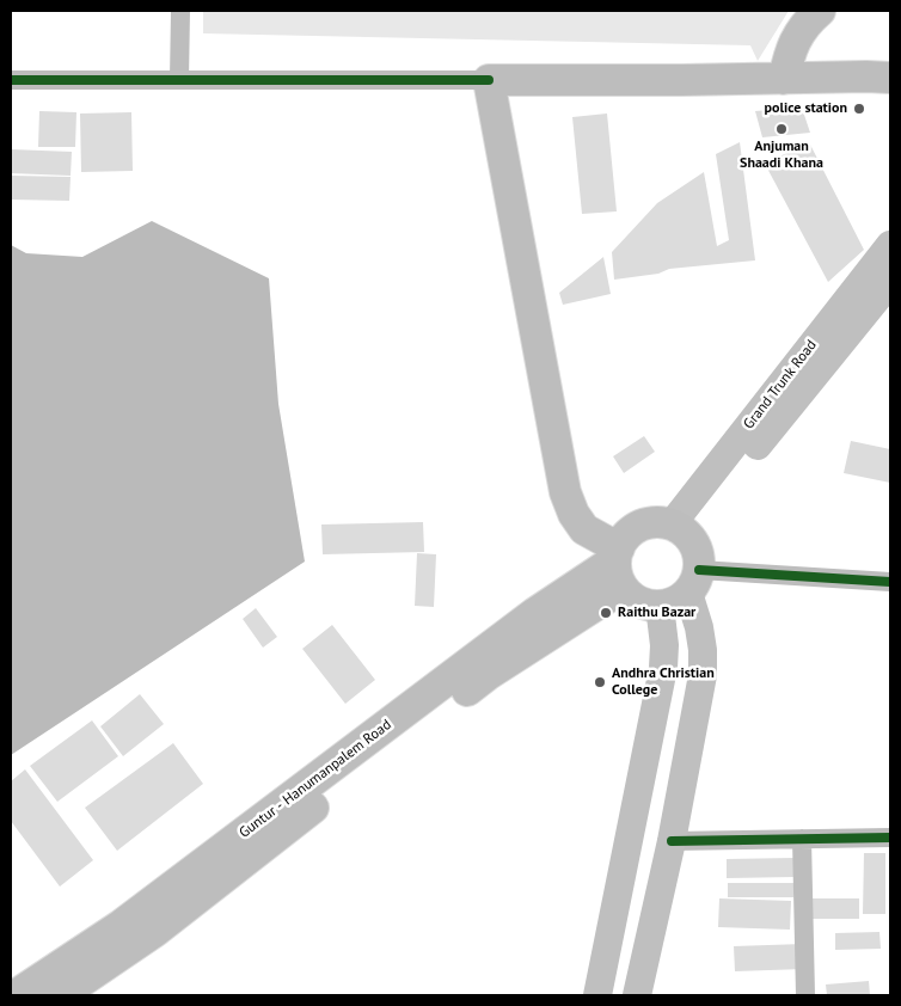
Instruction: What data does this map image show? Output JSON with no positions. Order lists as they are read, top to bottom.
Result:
{
  "streets": {
    "main road": ["Grand Trunk Road", "Guntur - Hanumanpalem Road"]
  },
  "crossings": [
    ["Grand Trunk Road", "Guntur - Hanumanpalem Road"]
  ],
  "places": [
    "police station",
    "Anjuman Shaadi Khana",
    "Raithu Bazar",
    "Andhra Christian College"
  ]
}
